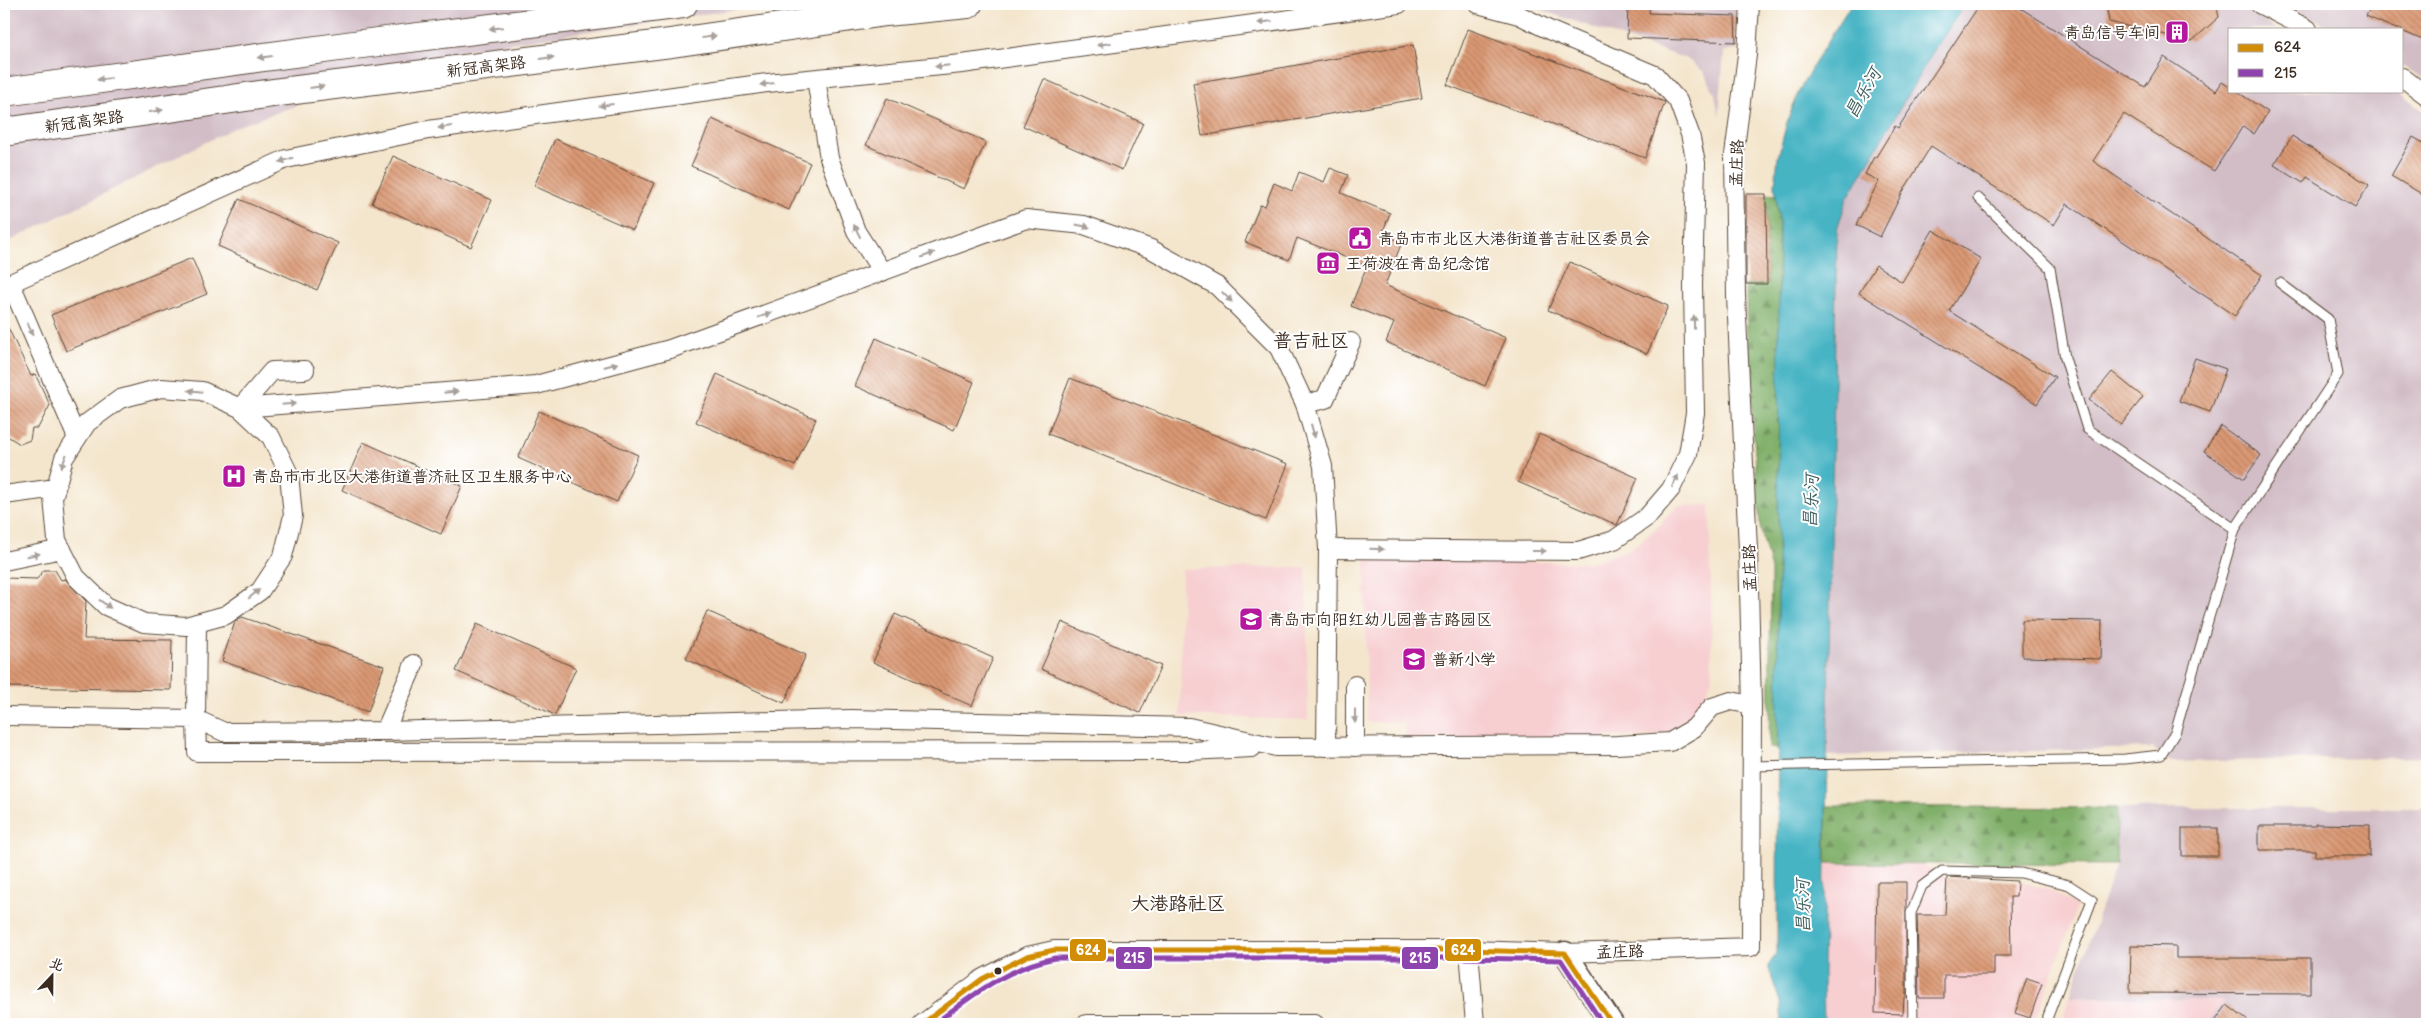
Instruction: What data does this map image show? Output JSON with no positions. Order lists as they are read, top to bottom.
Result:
{
  "streets": {
    "highway": ["新冠高架路"],
    "street": ["孟庄路"]
  },
  "districts": ["普吉社区", "大港路社区"],
  "water": ["昌乐河"],
  "places": {
    "building": ["青岛信号车间"],
    "public building": ["青岛市市北区大港街道普吉社区委员会"],
    "museum": ["王荷波在青岛纪念馆"],
    "hospital": ["青岛市市北区大港街道普济社区卫生服务中心"],
    "school or university": ["青岛市向阳红幼儿园普吉路园区", "普新小学"]
  },
  "lines": ["transit line 624", "transit line 215"],
  "legend": ["624", "215"],
  "north": "top"
}
